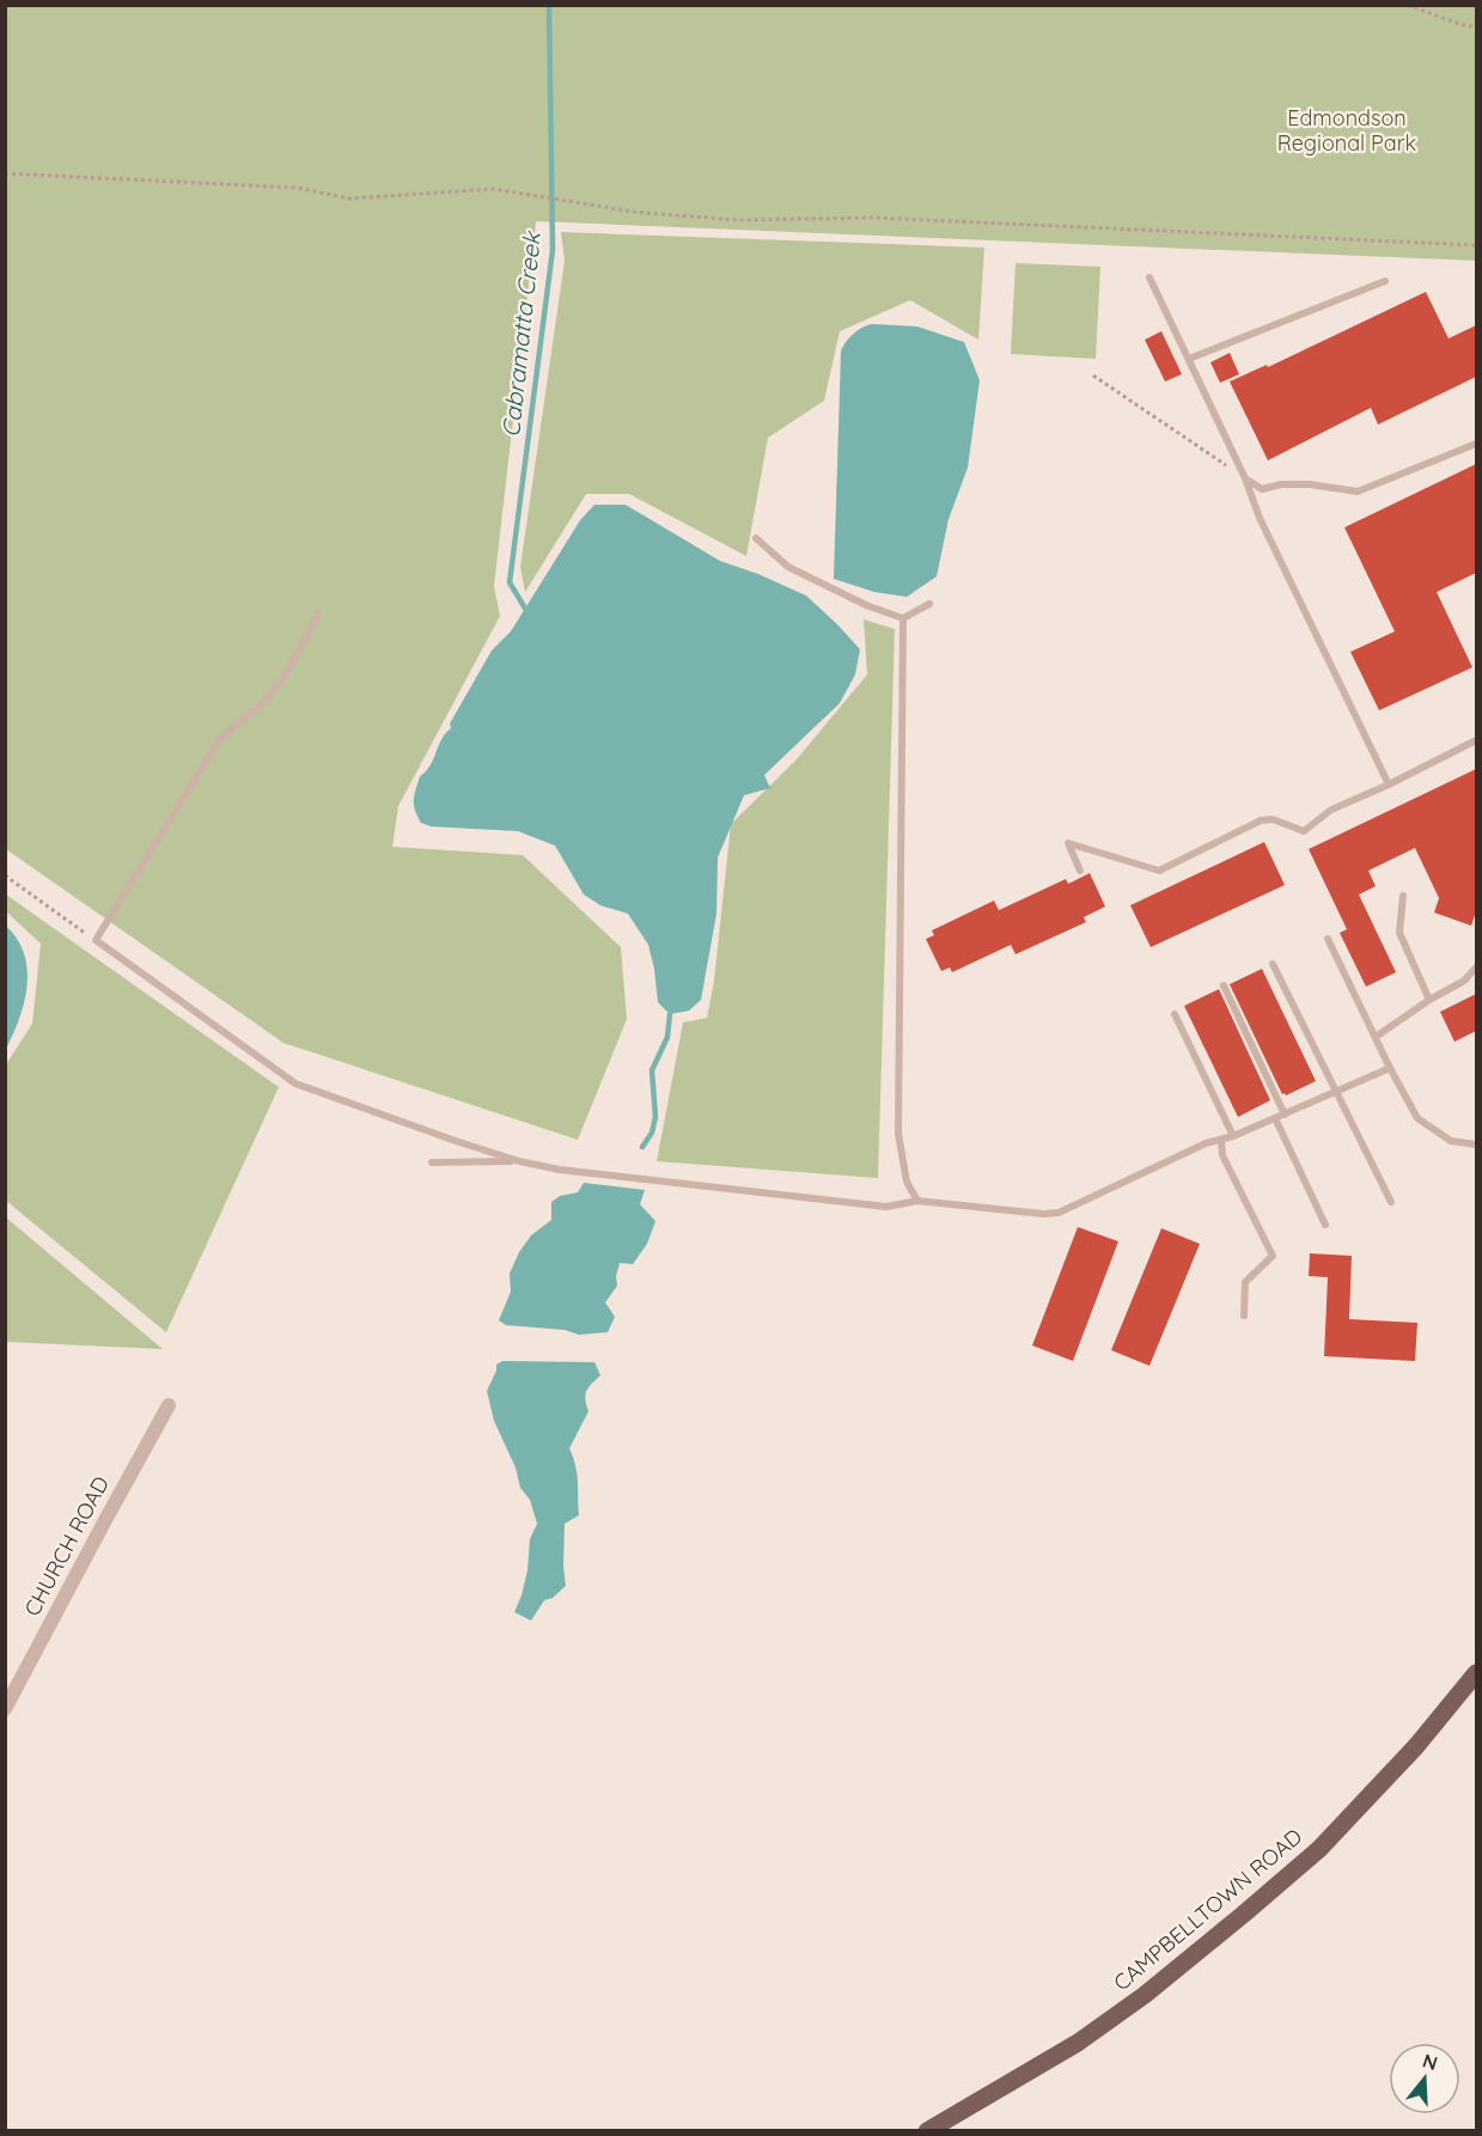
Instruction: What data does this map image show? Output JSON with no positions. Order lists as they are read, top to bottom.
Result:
{
  "streets": {
    "main road": ["CAMPBELLTOWN ROAD"],
    "street": ["CHURCH ROAD"]
  },
  "water": ["Cabramatta Creek"],
  "parks": ["Edmondson Regional Park"],
  "north": "top"
}
